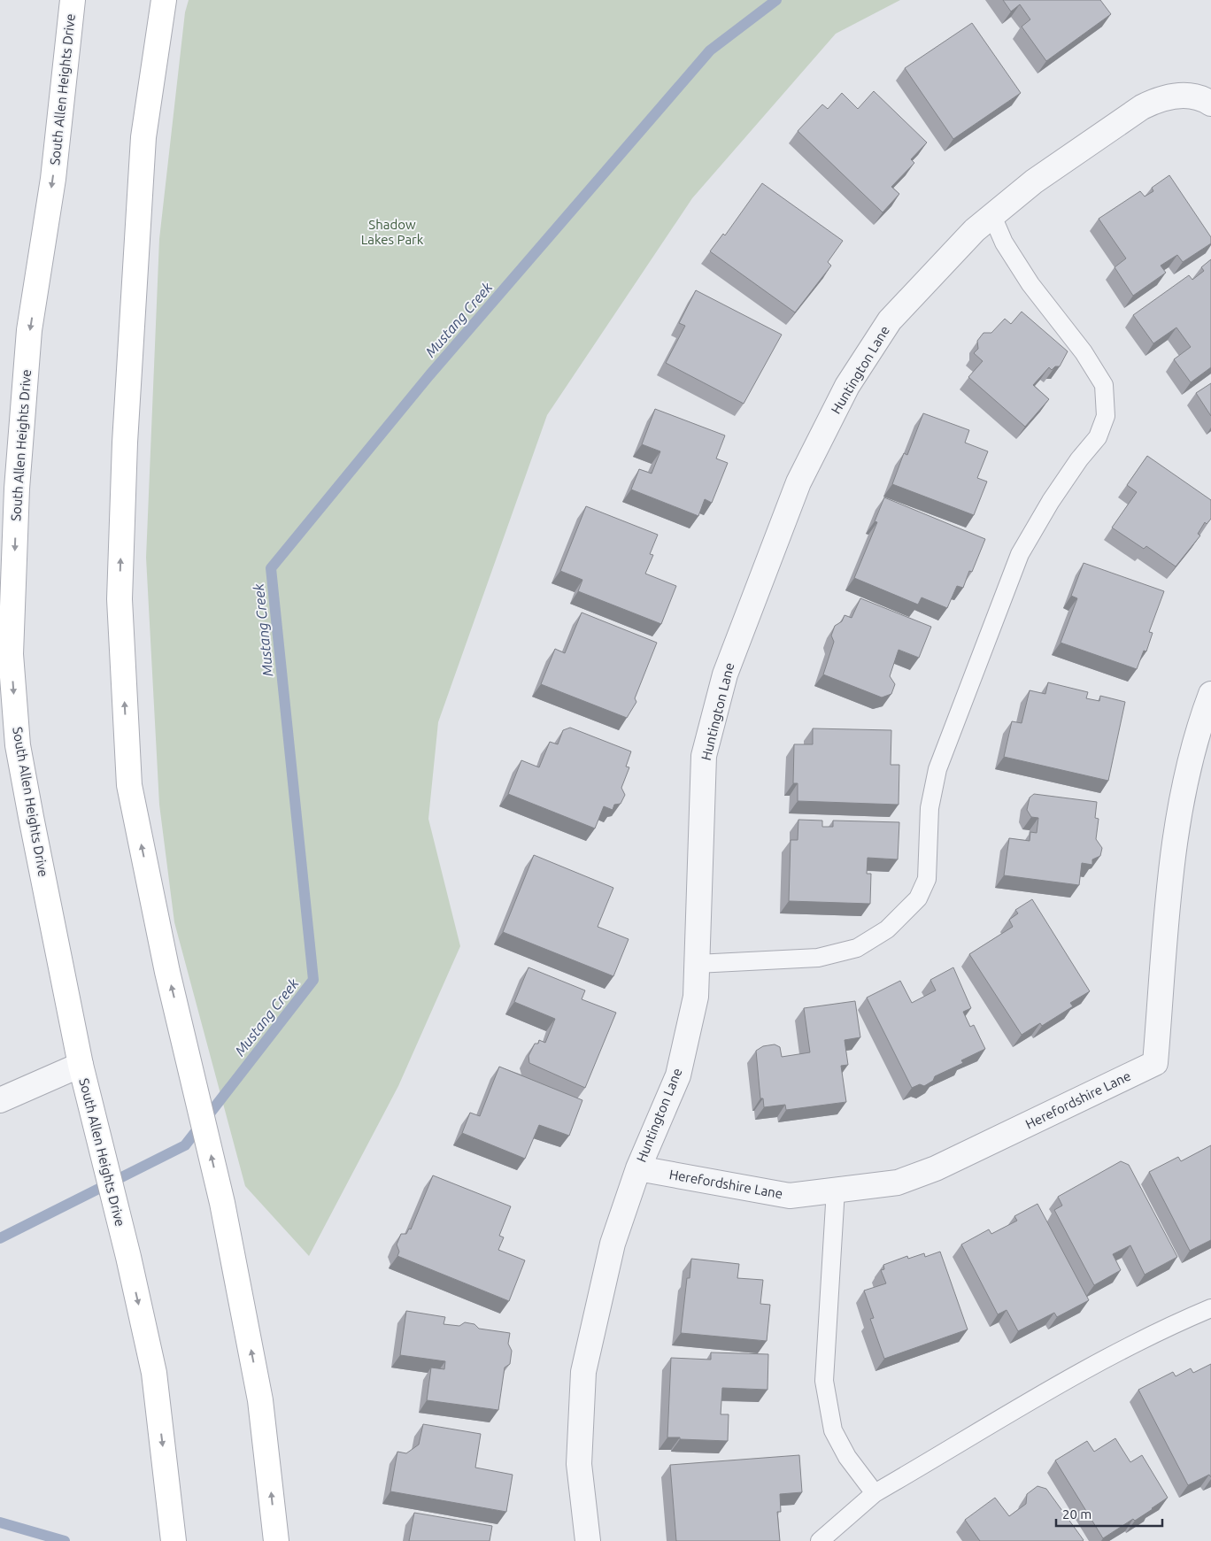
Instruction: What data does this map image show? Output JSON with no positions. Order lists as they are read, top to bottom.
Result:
{
  "streets": {
    "main road": ["South Allen Heights Drive"],
    "street": ["Huntington Lane", "Herefordshire Lane"]
  },
  "crossings": [
    ["Huntington Lane", "Herefordshire Lane"]
  ],
  "water": ["Mustang Creek"],
  "parks": ["Shadow Lakes Park"],
  "scale_bar": "20 m"
}
